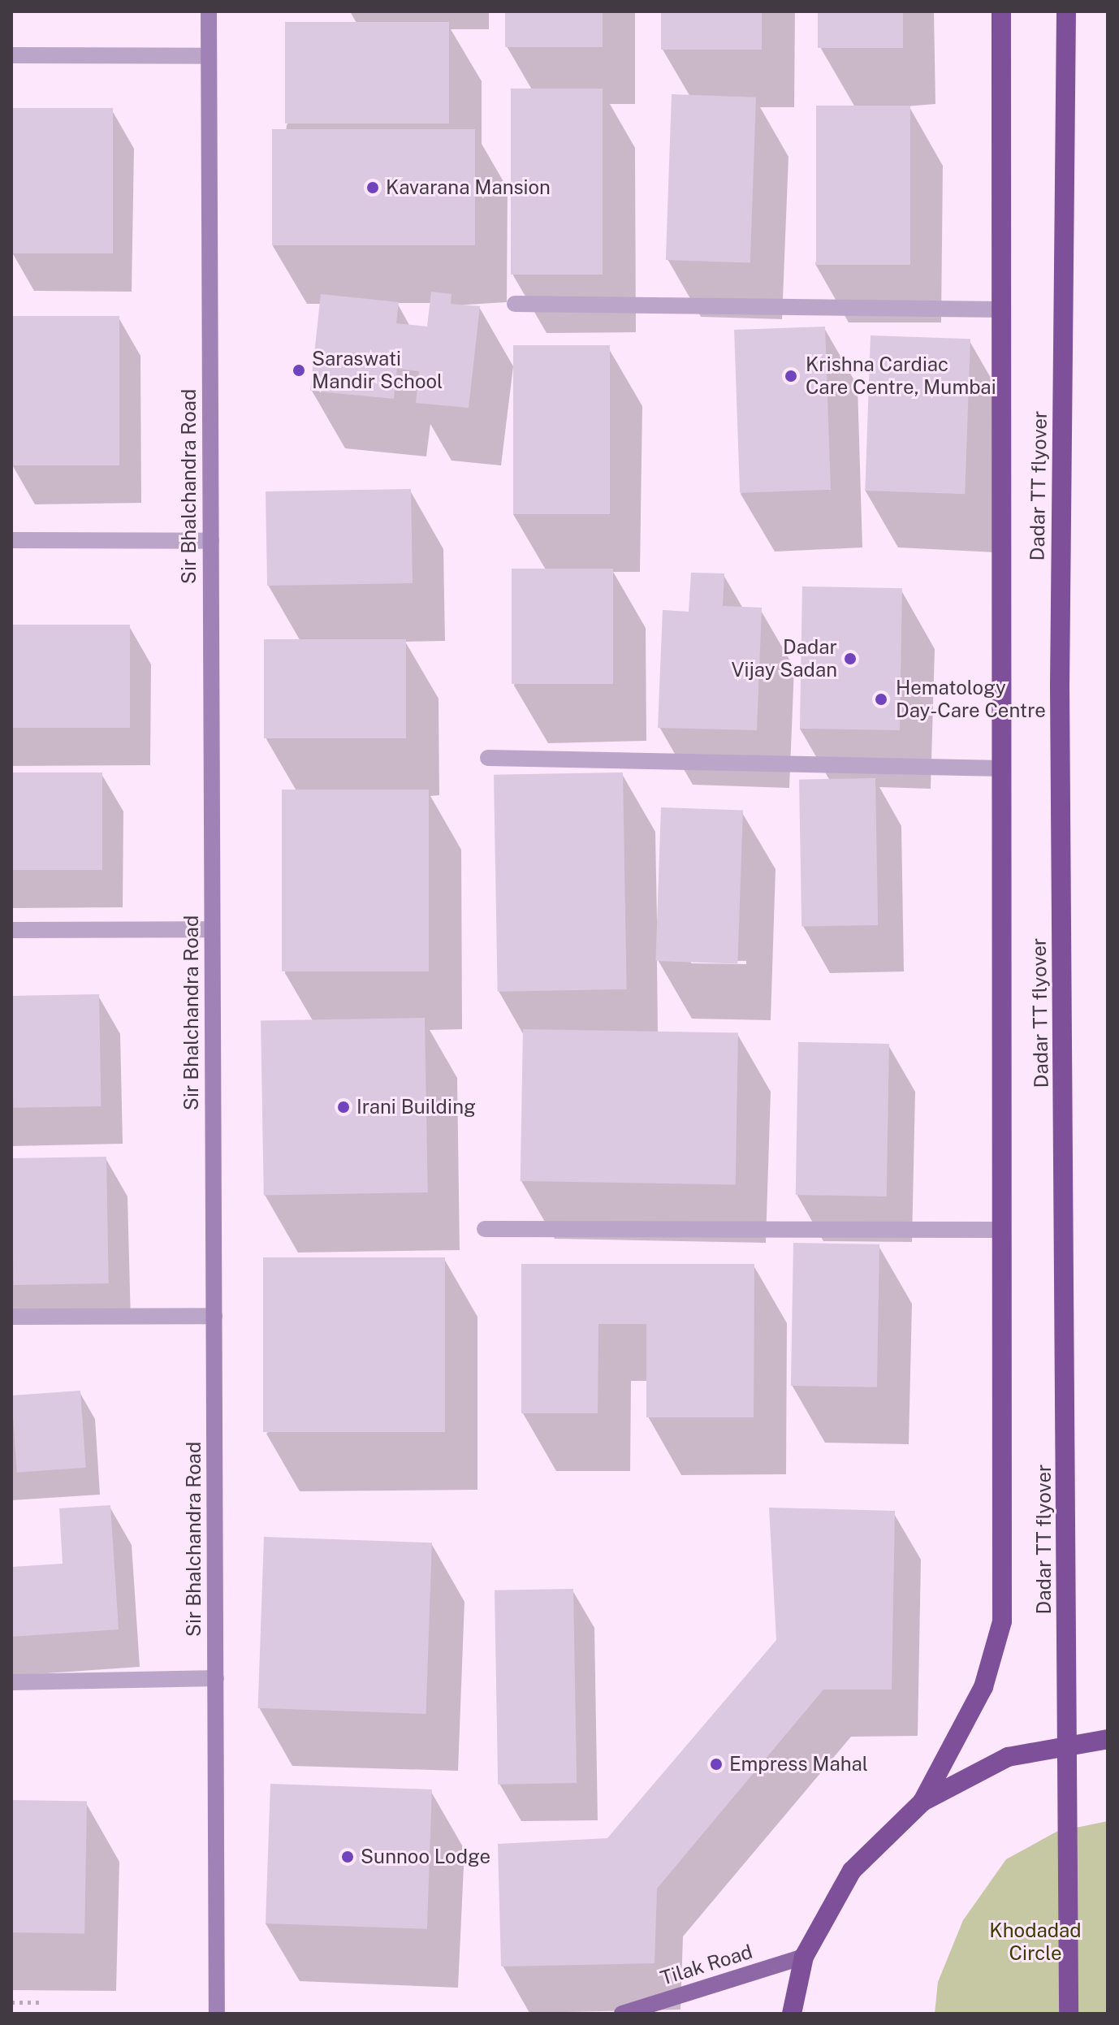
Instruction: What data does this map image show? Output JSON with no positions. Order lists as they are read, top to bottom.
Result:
{
  "streets": {
    "highway": ["Dadar TT flyover"],
    "main road": ["Tilak Road"],
    "street": ["Sir Bhalchandra Road"]
  },
  "parks": ["Khodadad Circle"],
  "places": [
    "Kavarana Mansion",
    "Saraswati Mandir School",
    "Krishna Cardiac Care Centre, Mumbai",
    "Dadar Vijay Sadan",
    "Hematology Day-Care Centre",
    "Irani Building",
    "Empress Mahal",
    "Sunnoo Lodge"
  ]
}
